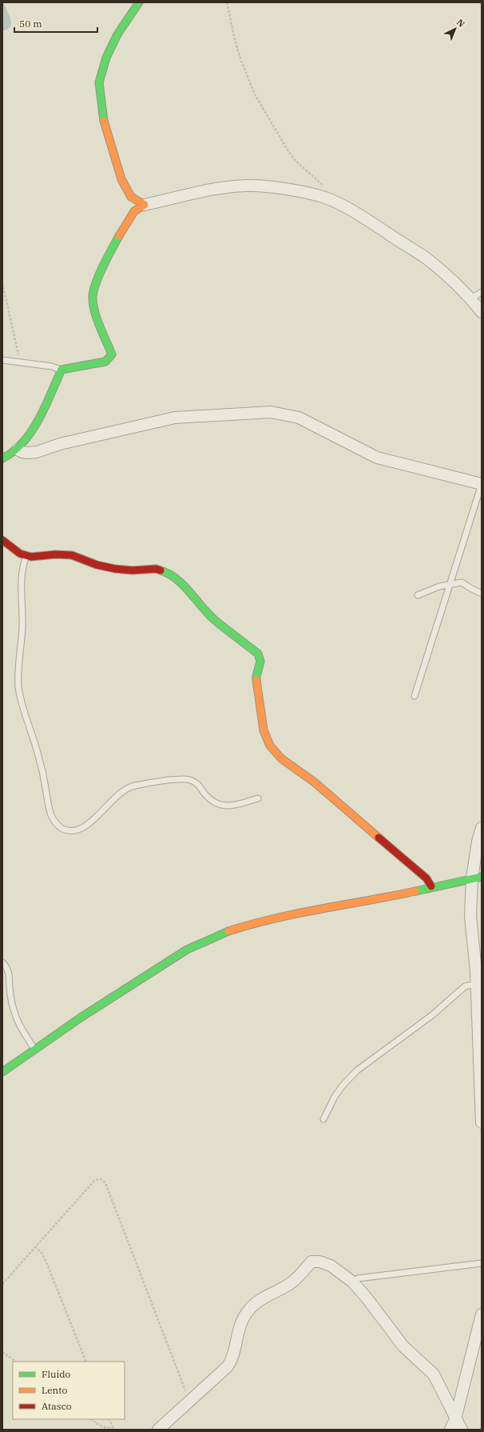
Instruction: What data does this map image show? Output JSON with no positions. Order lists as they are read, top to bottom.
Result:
{
  "legend": ["Fluido", "Lento", "Atasco"],
  "scale_bar": "50 m",
  "north": "top right"
}
